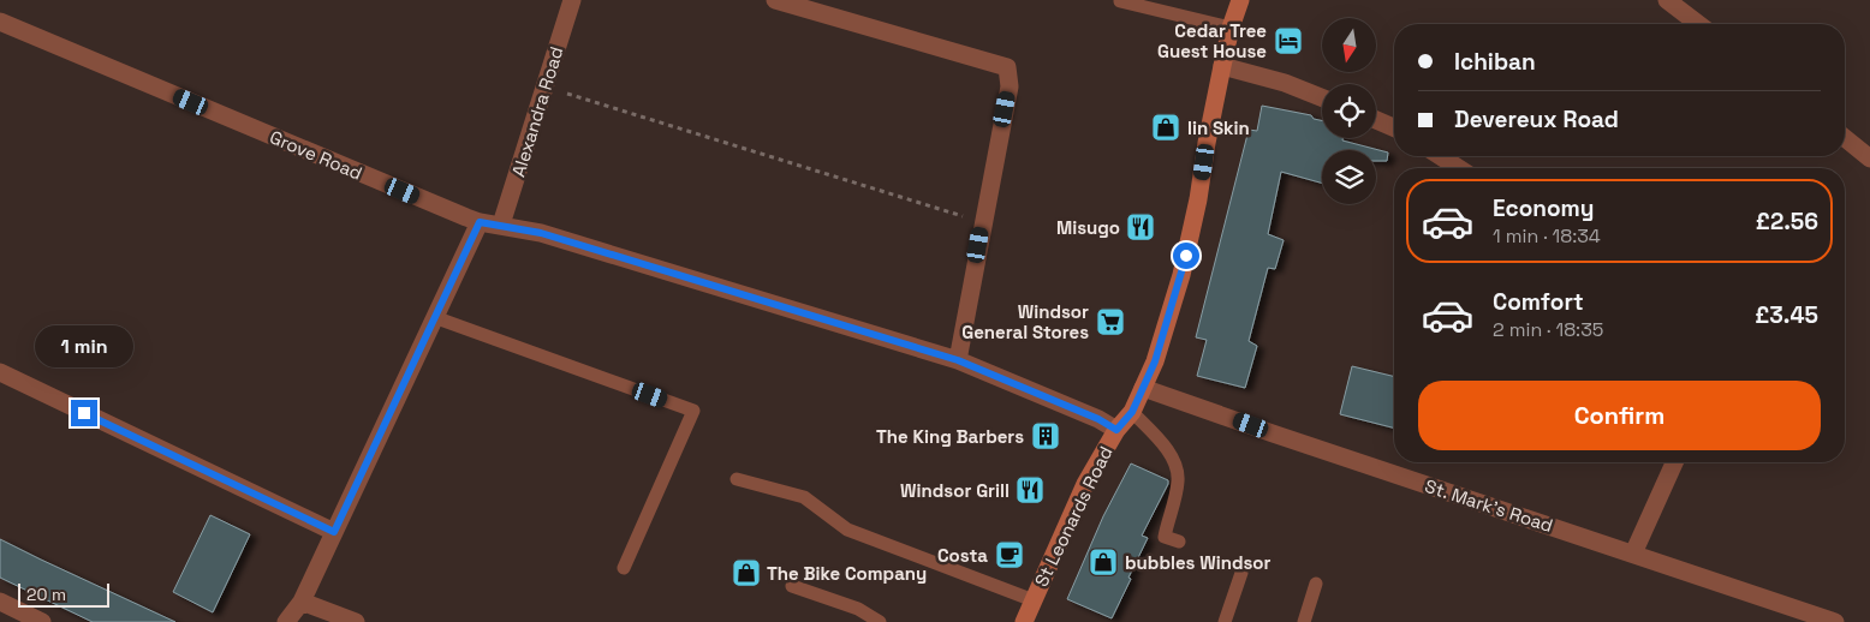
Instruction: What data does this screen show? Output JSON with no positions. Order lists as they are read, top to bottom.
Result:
{
  "streets": {
    "street": [
      "Alexandra Road",
      "Grove Road",
      "St. Mark's Road",
      "St Leonards Road"
    ]
  },
  "crossings": [
    ["Alexandra Road", "Grove Road"],
    ["Grove Road", "St Leonards Road"],
    ["St. Mark's Road", "St Leonards Road"]
  ],
  "places": {
    "hotel": ["Cedar Tree Guest House"],
    "shop": ["Iin Skin", "bubbles Windsor", "The Bike Company"],
    "restaurant": ["Misugo", "Windsor Grill"],
    "supermarket": ["Windsor General Stores"],
    "building": ["The King Barbers"],
    "cafe": ["Costa"]
  },
  "scale_bar": "20 m",
  "north": "bottom",
  "page": {
    "banner": ["Ichiban", "Devereux Road"],
    "list": [
      {
        "name": "Economy",
        "note": "1 min · 18:34",
        "value": "£2.56"
      },
      {
        "name": "Comfort",
        "note": "2 min · 18:35",
        "value": "£3.45"
      }
    ],
    "bubble": "1 min",
    "buttons": "Confirm",
    "scale": "20 m"
  }
}
